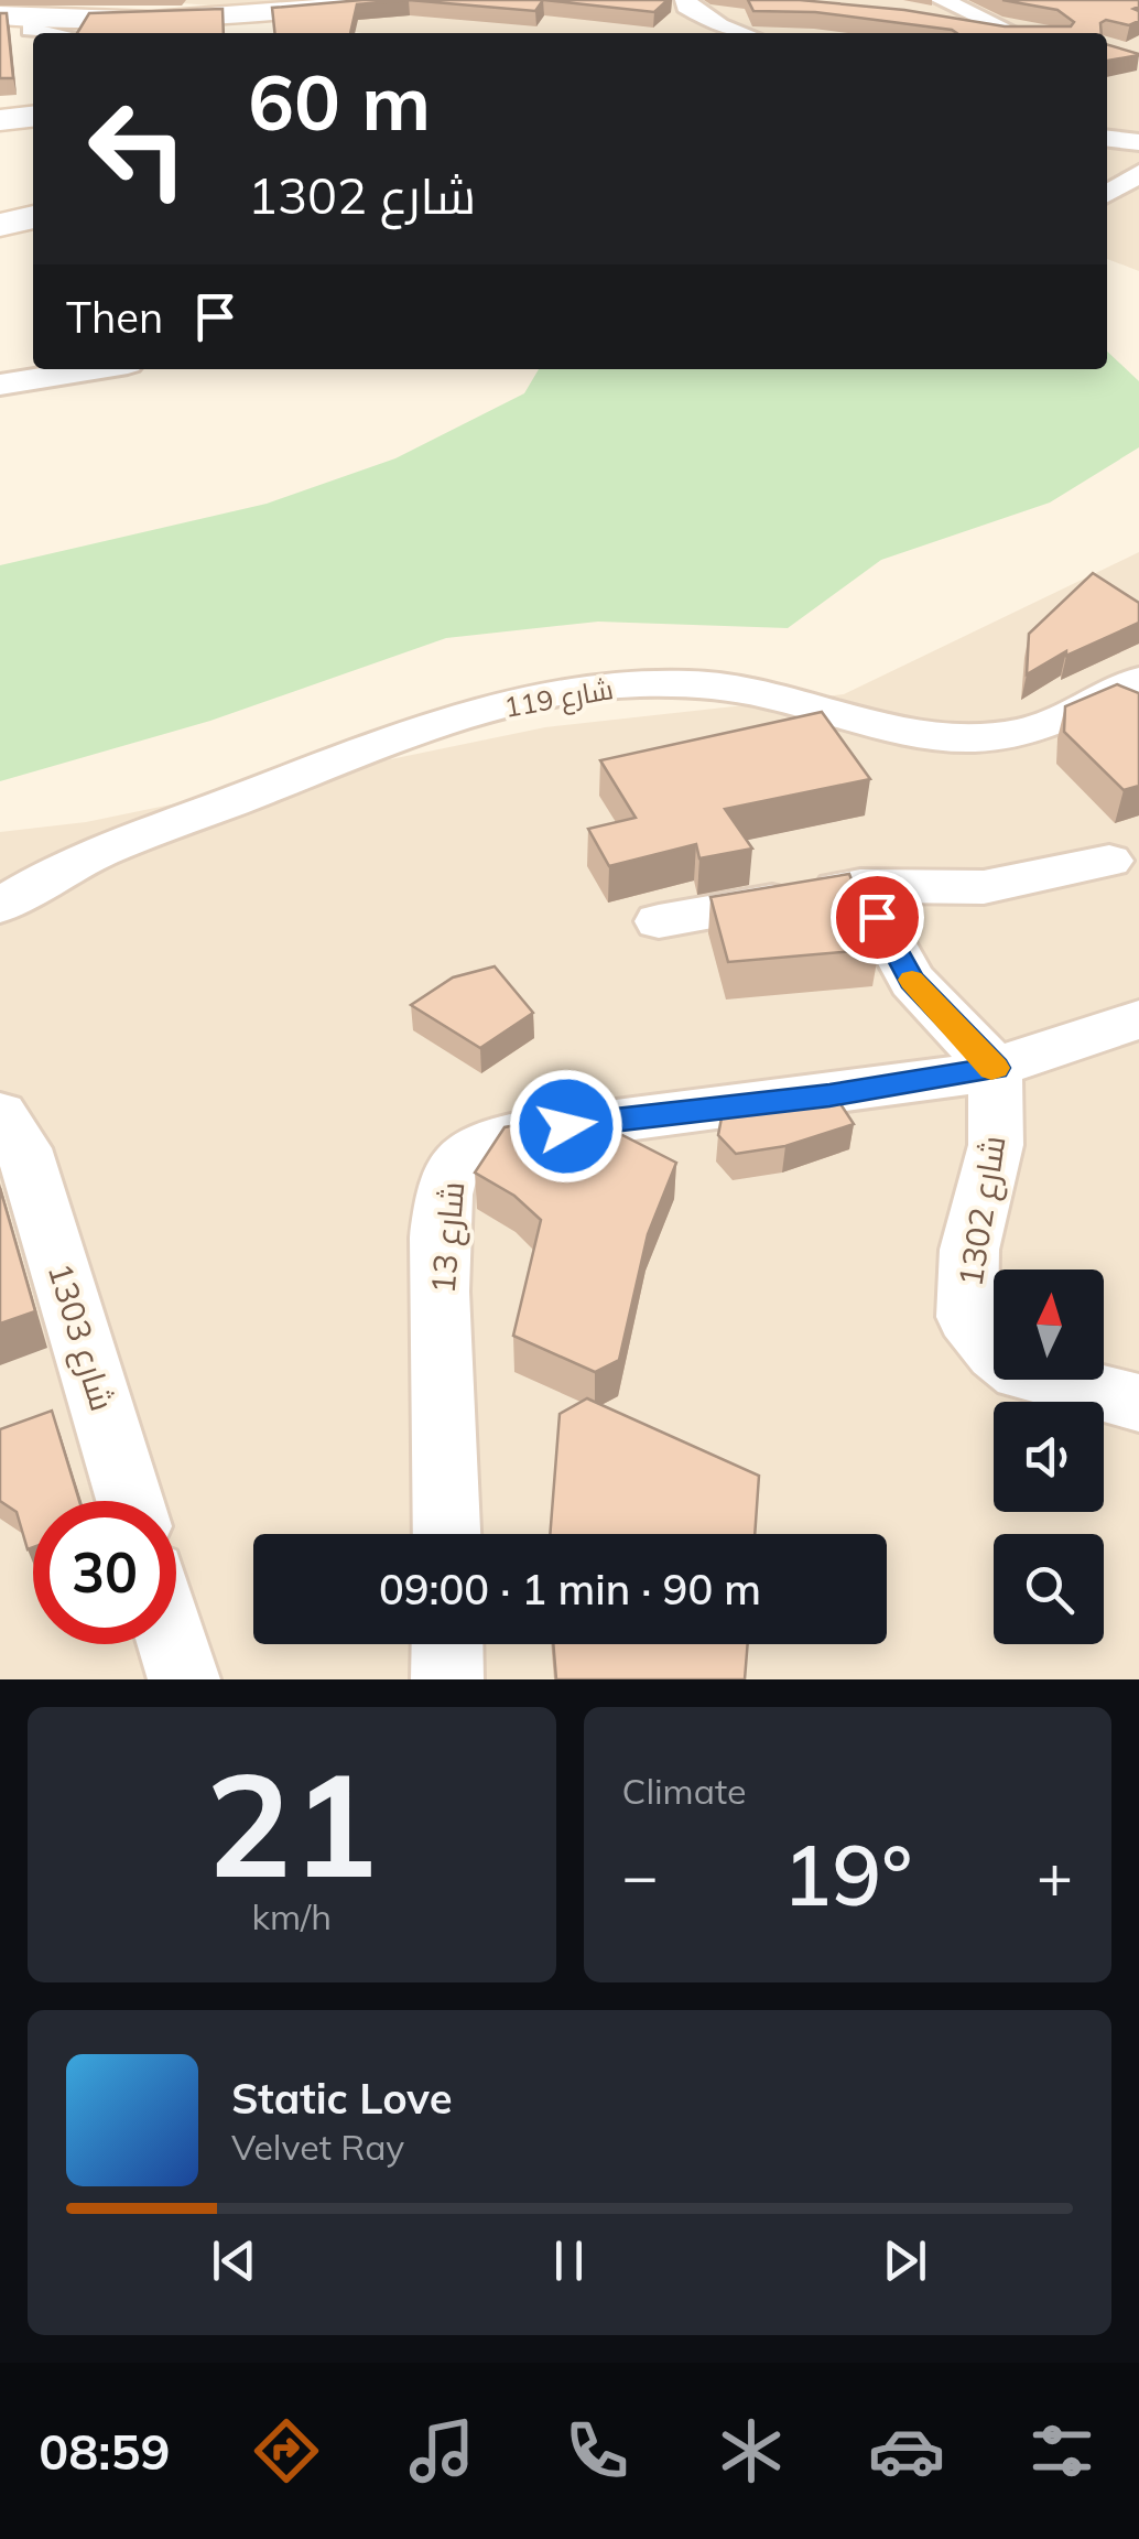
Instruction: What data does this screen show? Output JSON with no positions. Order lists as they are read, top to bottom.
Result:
{
  "streets": {
    "street": [
      "شارع 119",
      "شارع 1302",
      "شارع 13",
      "شارع 1303"
    ]
  },
  "crossings": [
    ["شارع 1302", "شارع 13"]
  ],
  "north": "top",
  "page": {
    "turn": ["60 m", "شارع 1302"],
    "then": "Then",
    "limit": "30",
    "trip": "09:00 · 1 min · 90 m",
    "tile": [
      ["21", "km/h"],
      "Climate"
    ],
    "heat": ["−", "19°", "+"],
    "song": ["Static Love", "Velvet Ray"],
    "tabs": "08:59"
  }
}
